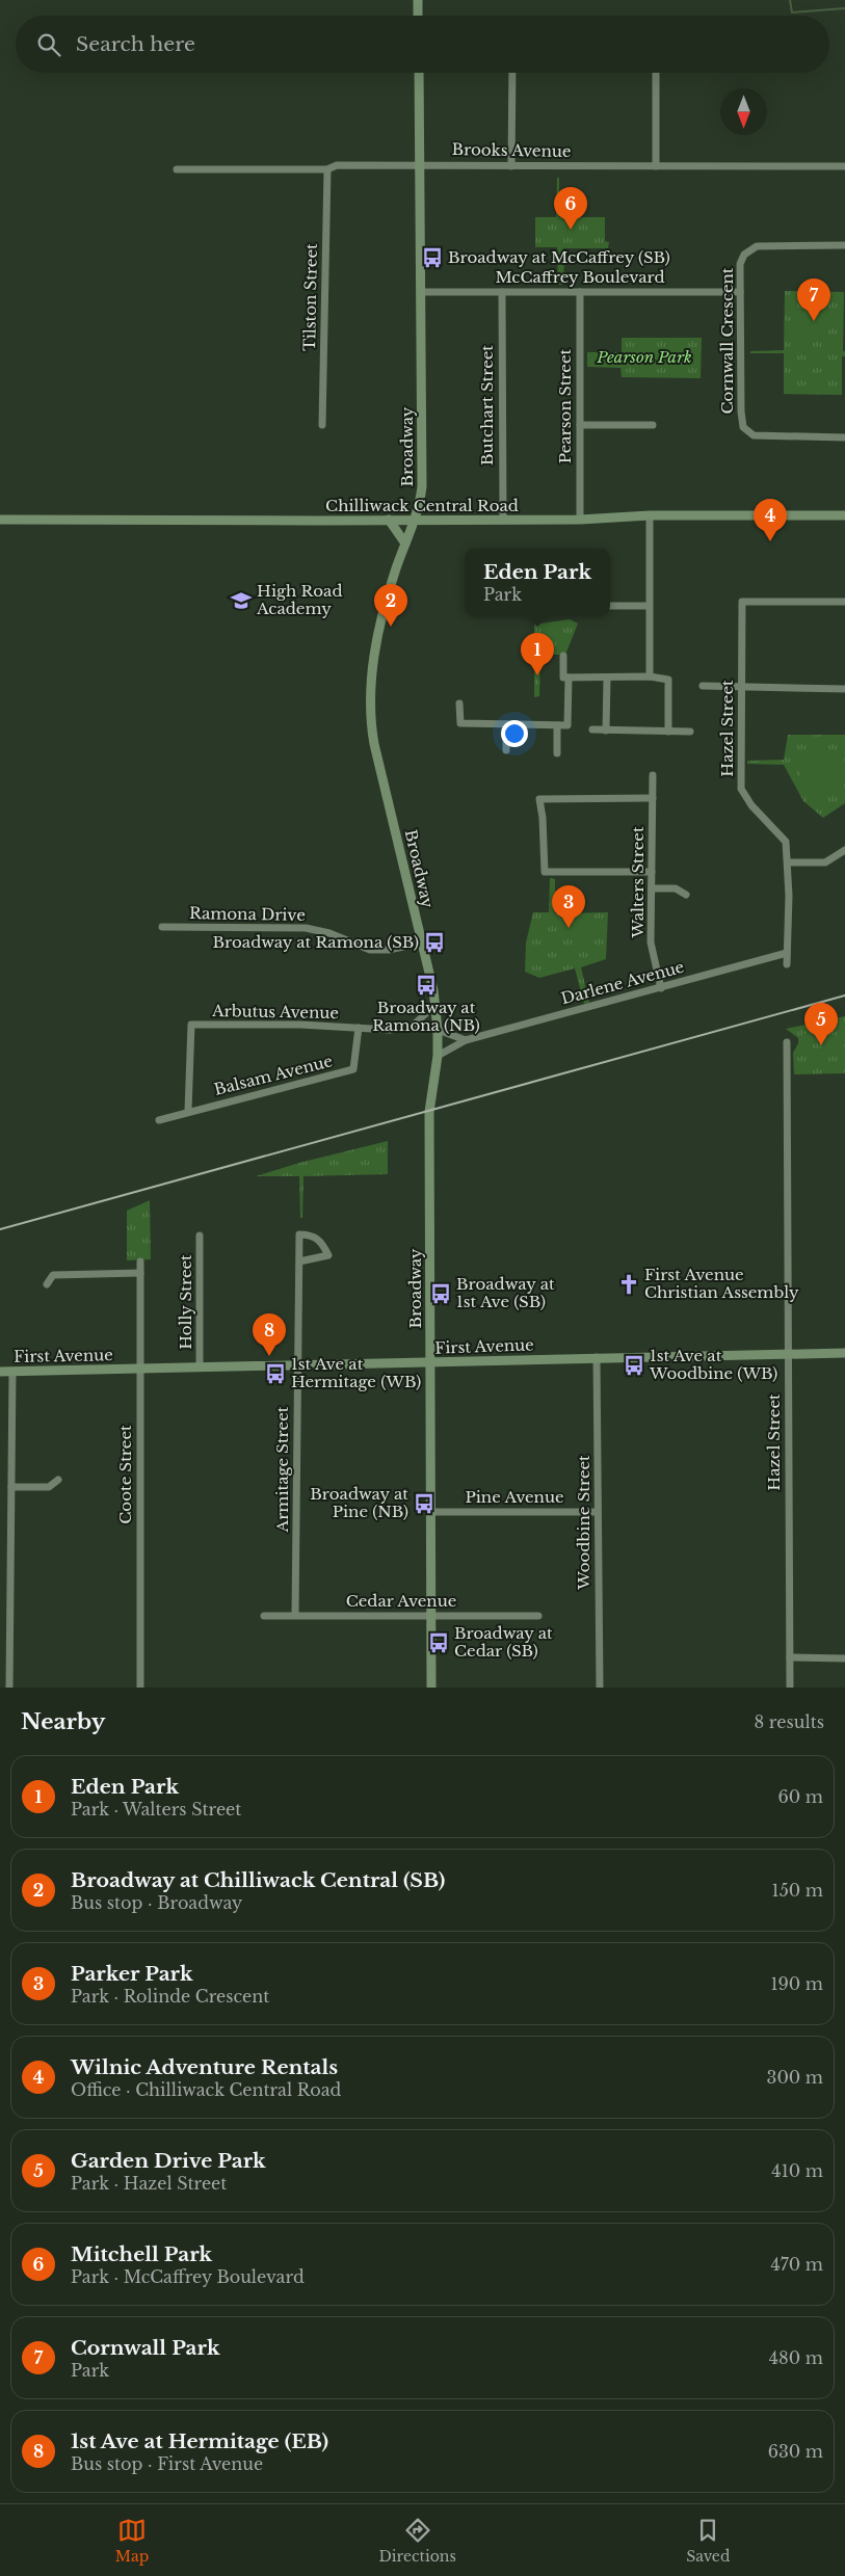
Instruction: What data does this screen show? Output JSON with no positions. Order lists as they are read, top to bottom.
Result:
{
  "streets": {
    "street": [
      "Brooks Avenue",
      "McCaffrey Boulevard",
      "Tilston Street",
      "Cornwall Crescent",
      "Butchart Street",
      "Pearson Street",
      "Broadway",
      "Chilliwack Central Road",
      "Hazel Street",
      "Walters Street",
      "Ramona Drive",
      "Darlene Avenue",
      "Arbutus Avenue",
      "Balsam Avenue",
      "Holly Street",
      "First Avenue",
      "Armitage Street",
      "Coote Street",
      "Pine Avenue",
      "Woodbine Street",
      "Cedar Avenue"
    ]
  },
  "crossings": [
    ["Brooks Avenue", "Tilston Street"],
    ["Brooks Avenue", "Broadway"],
    ["McCaffrey Boulevard", "Cornwall Crescent"],
    ["McCaffrey Boulevard", "Butchart Street"],
    ["McCaffrey Boulevard", "Pearson Street"],
    ["McCaffrey Boulevard", "Broadway"],
    ["Butchart Street", "Chilliwack Central Road"],
    ["Pearson Street", "Chilliwack Central Road"],
    ["Broadway", "Chilliwack Central Road"],
    ["Broadway", "Ramona Drive"],
    ["Broadway", "Darlene Avenue"],
    ["Broadway", "Arbutus Avenue"],
    ["Broadway", "First Avenue"],
    ["Broadway", "Pine Avenue"],
    ["Broadway", "Cedar Avenue"],
    ["Hazel Street", "Darlene Avenue"],
    ["Hazel Street", "First Avenue"],
    ["Walters Street", "Darlene Avenue"],
    ["Arbutus Avenue", "Balsam Avenue"],
    ["Holly Street", "First Avenue"],
    ["First Avenue", "Armitage Street"],
    ["First Avenue", "Coote Street"],
    ["First Avenue", "Woodbine Street"],
    ["Armitage Street", "Cedar Avenue"],
    ["Pine Avenue", "Woodbine Street"]
  ],
  "parks": ["Pearson Park"],
  "places": {
    "bus stop": [
      "Broadway at McCaffrey (SB)",
      "Broadway at Ramona (SB)",
      "Broadway at Ramona (NB)",
      "Broadway at 1st Ave (SB)",
      "1st Ave at Woodbine (WB)",
      "1st Ave at Hermitage (WB)",
      "Broadway at Pine (NB)",
      "Broadway at Cedar (SB)"
    ],
    "school or university": ["High Road Academy"],
    "church": ["First Avenue Christian Assembly"]
  },
  "north": "bottom",
  "page": {
    "search": "Search here",
    "pins": [
      "6",
      "7",
      "4",
      "2",
      "1",
      "3",
      "5",
      "8"
    ],
    "popup": ["Eden Park", "Park"],
    "heading": ["Nearby", "8 results"],
    "list": [
      {
        "mark": "1",
        "name": "Eden Park",
        "note": "Park · Walters Street",
        "value": "60 m"
      },
      {
        "mark": "2",
        "name": "Broadway at Chilliwack Central (SB)",
        "note": "Bus stop · Broadway",
        "value": "150 m"
      },
      {
        "mark": "3",
        "name": "Parker Park",
        "note": "Park · Rolinde Crescent",
        "value": "190 m"
      },
      {
        "mark": "4",
        "name": "Wilnic Adventure Rentals",
        "note": "Office · Chilliwack Central Road",
        "value": "300 m"
      },
      {
        "mark": "5",
        "name": "Garden Drive Park",
        "note": "Park · Hazel Street",
        "value": "410 m"
      },
      {
        "mark": "6",
        "name": "Mitchell Park",
        "note": "Park · McCaffrey Boulevard",
        "value": "470 m"
      },
      {
        "mark": "7",
        "name": "Cornwall Park",
        "note": "Park",
        "value": "480 m"
      },
      {
        "mark": "8",
        "name": "1st Ave at Hermitage (EB)",
        "note": "Bus stop · First Avenue",
        "value": "630 m"
      }
    ],
    "nav": ["Map", "Directions", "Saved"]
  }
}
